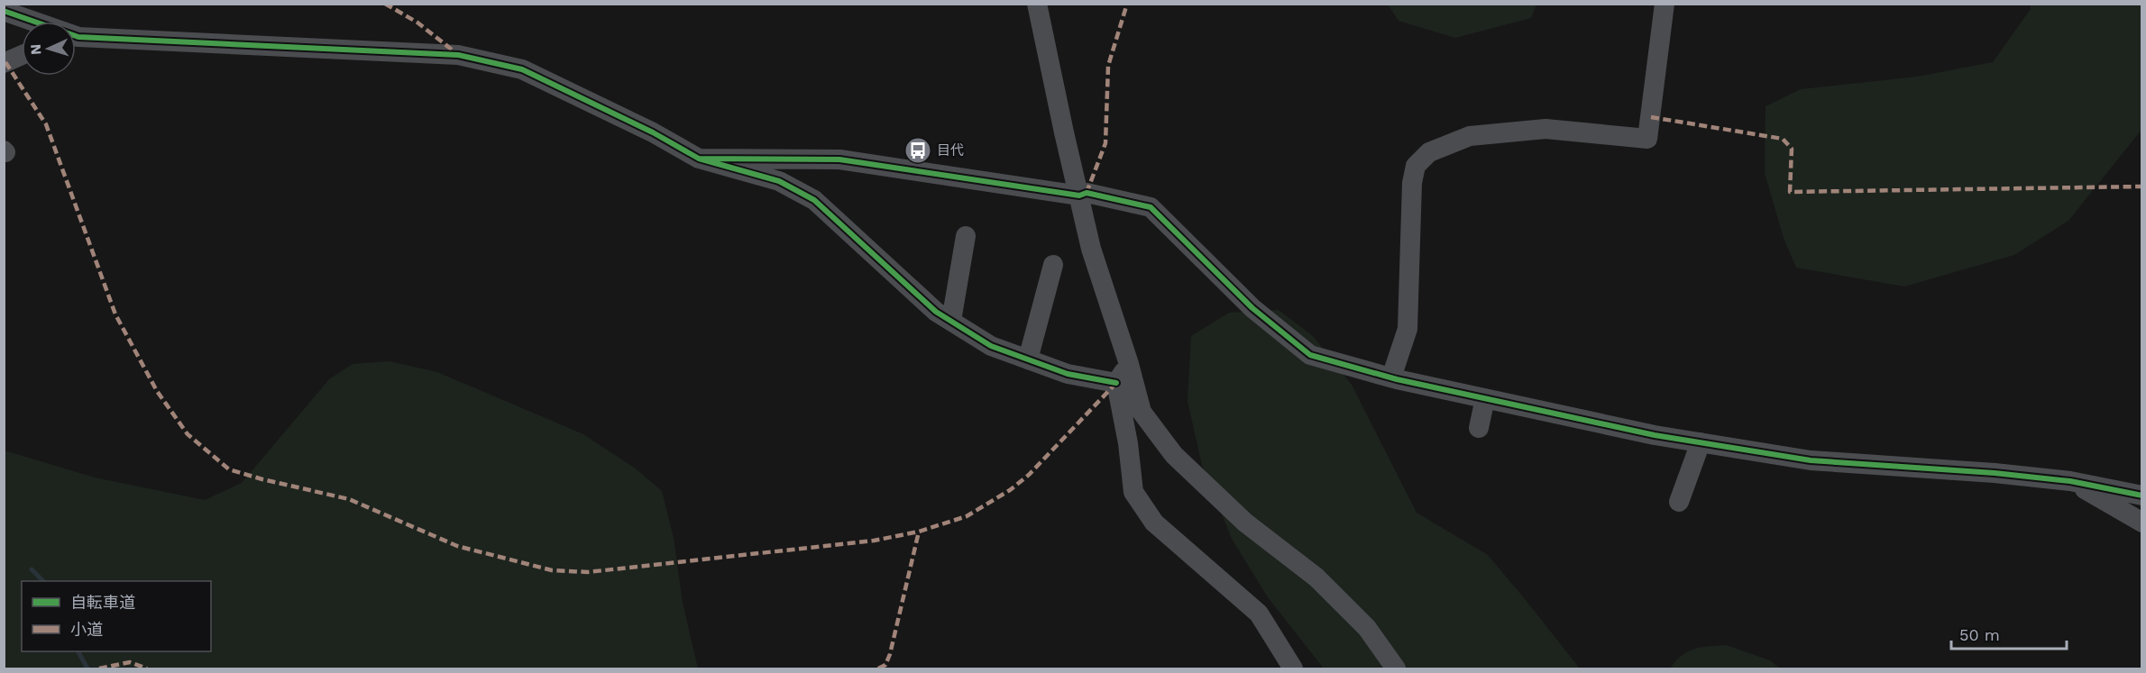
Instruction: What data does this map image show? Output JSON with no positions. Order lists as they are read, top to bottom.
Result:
{
  "places": {
    "bus stop": ["目代"]
  },
  "legend": ["自転車道", "小道"],
  "scale_bar": "50 m",
  "north": "left"
}
